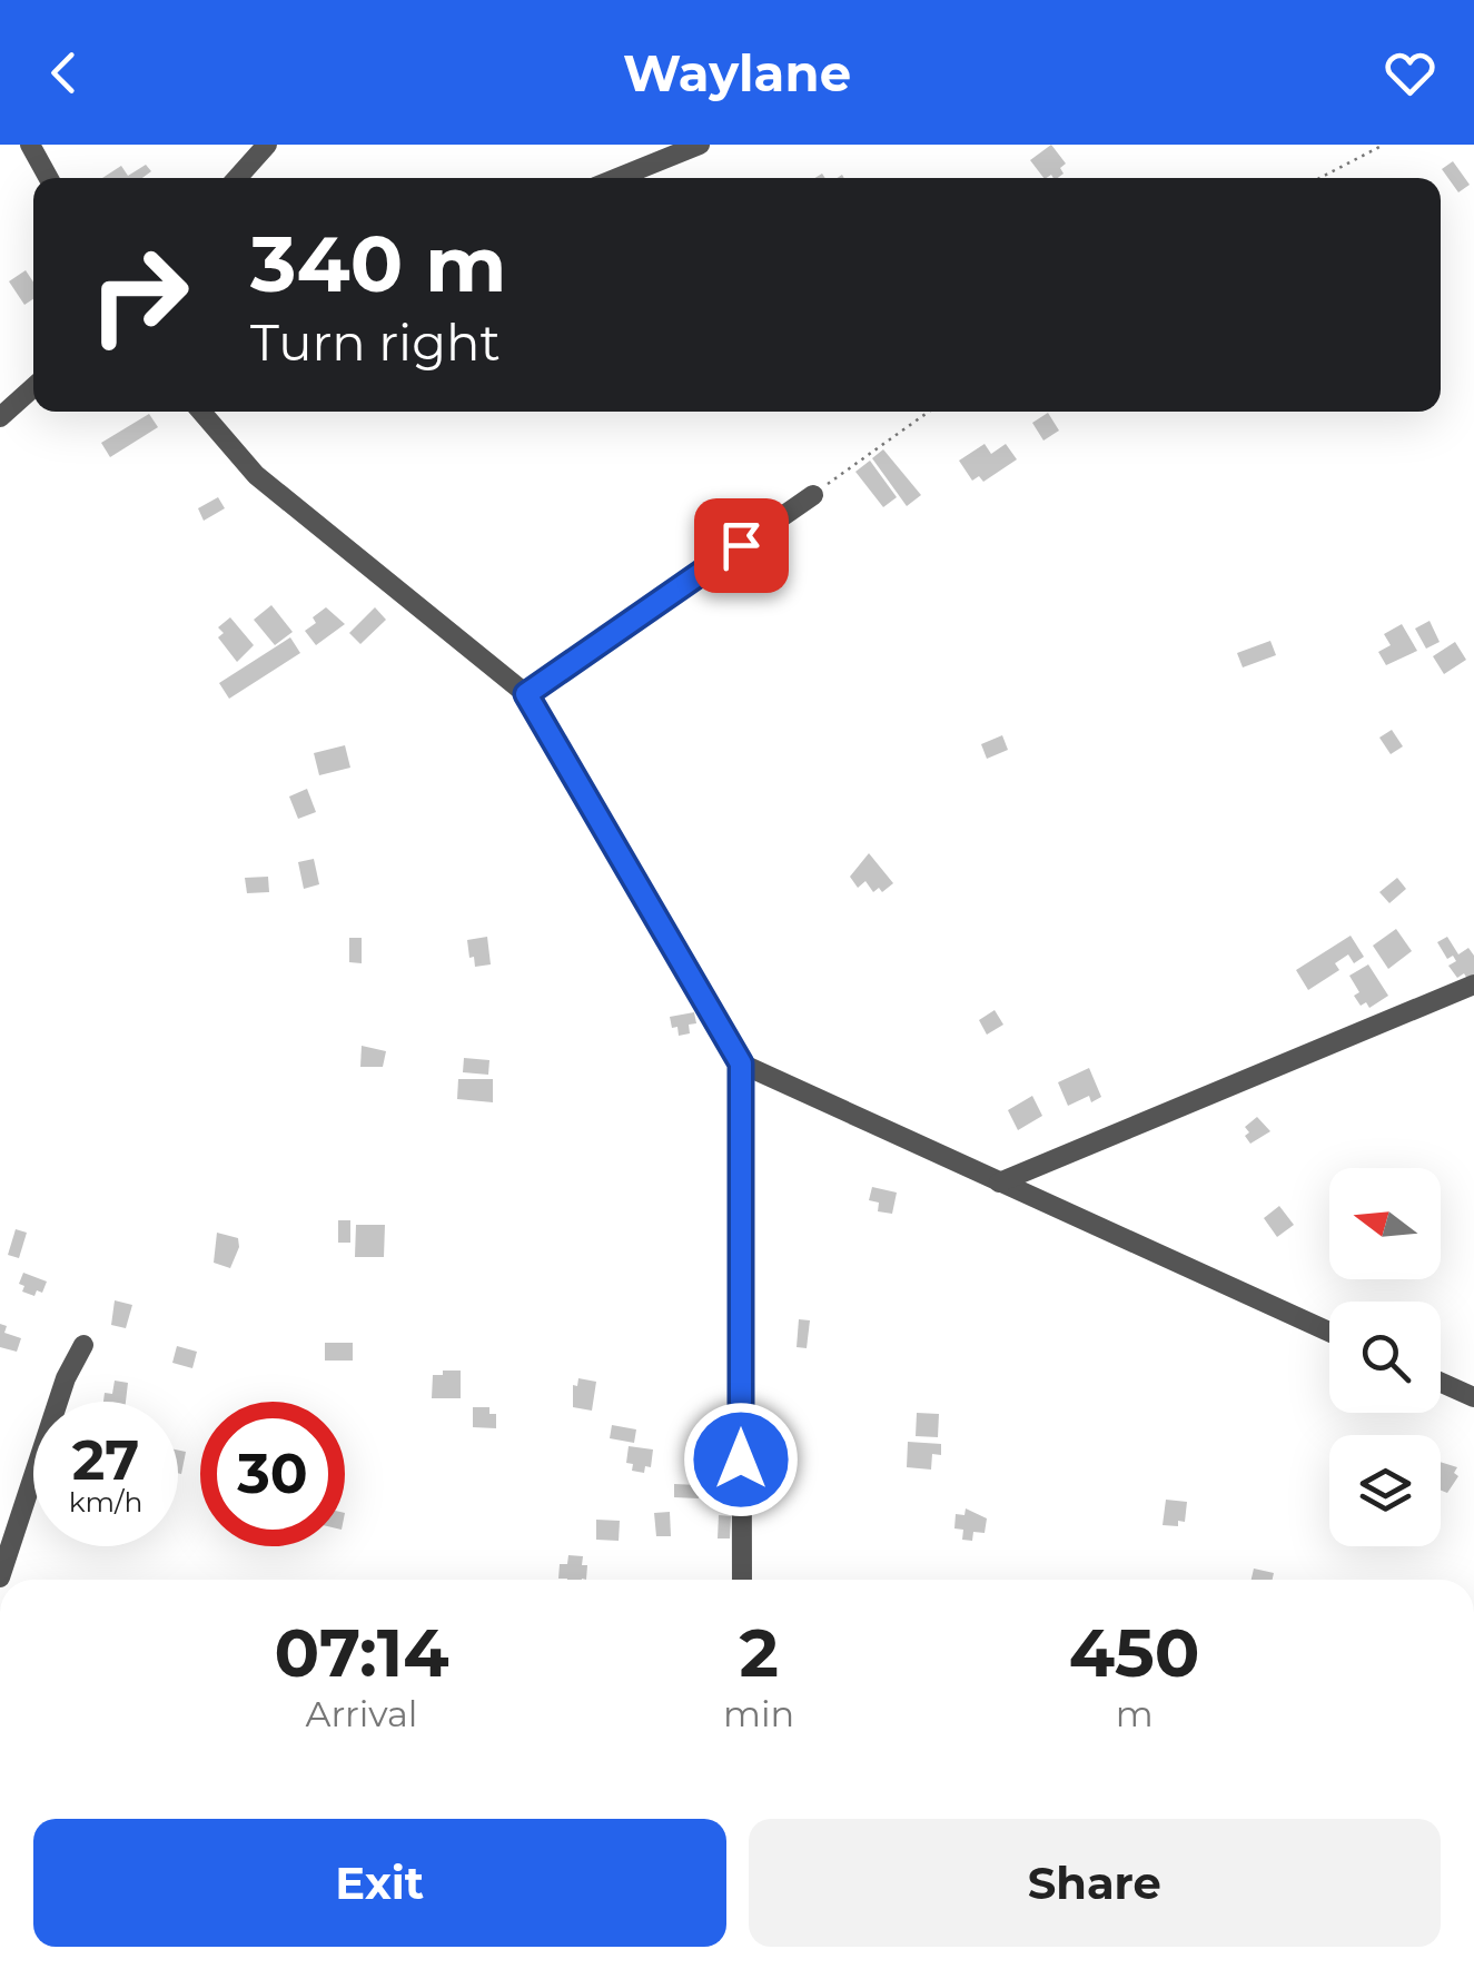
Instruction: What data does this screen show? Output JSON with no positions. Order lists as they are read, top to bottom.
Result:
{
  "north": "left",
  "page": {
    "header": "Waylane",
    "turn": ["340 m", "Turn right"],
    "speed": "27 km/h",
    "limit": "30",
    "eta": [
      "07:14",
      "Arrival",
      "2",
      "min",
      "450",
      "m"
    ],
    "buttons": ["Exit", "Share"]
  }
}
